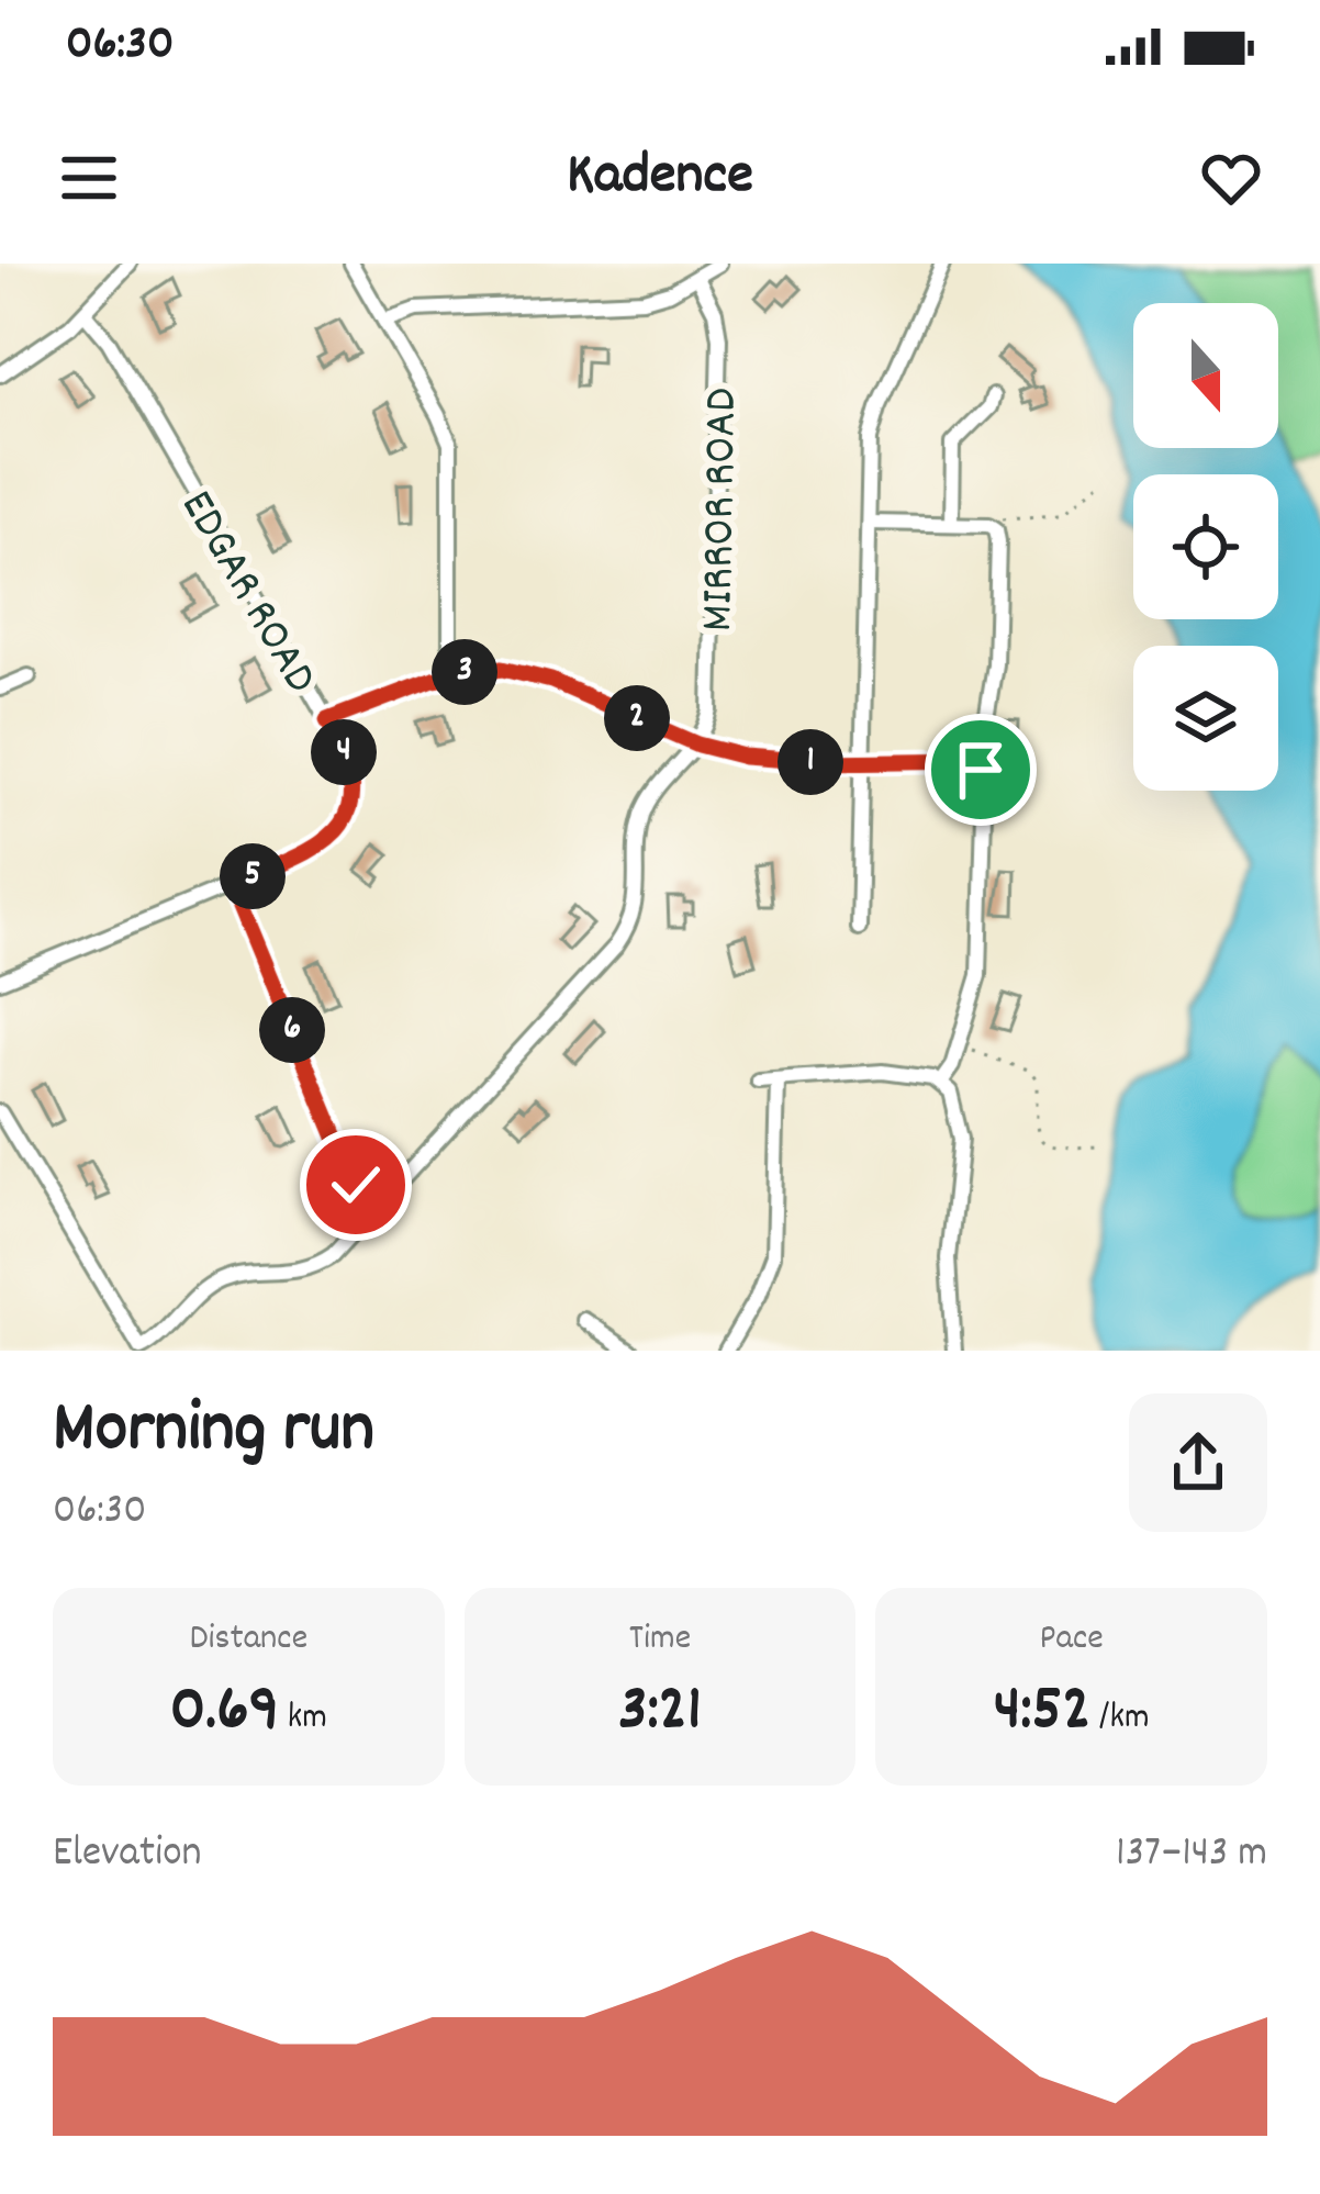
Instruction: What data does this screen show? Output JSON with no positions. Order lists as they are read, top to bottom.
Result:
{
  "streets": {
    "street": ["MIRROR ROAD", "EDGAR ROAD"]
  },
  "north": "bottom",
  "page": {
    "status": "06:30",
    "header": "Kadence",
    "pins": [
      "3",
      "2",
      "4",
      "1",
      "5",
      "6"
    ],
    "heading": ["Morning run", "06:30"],
    "stats": [
      ["Distance", "0.69 km"],
      ["Time", "3:21"],
      ["Pace", "4:52 /km"]
    ],
    "chart": ["Elevation", "137–143 m"]
  }
}
